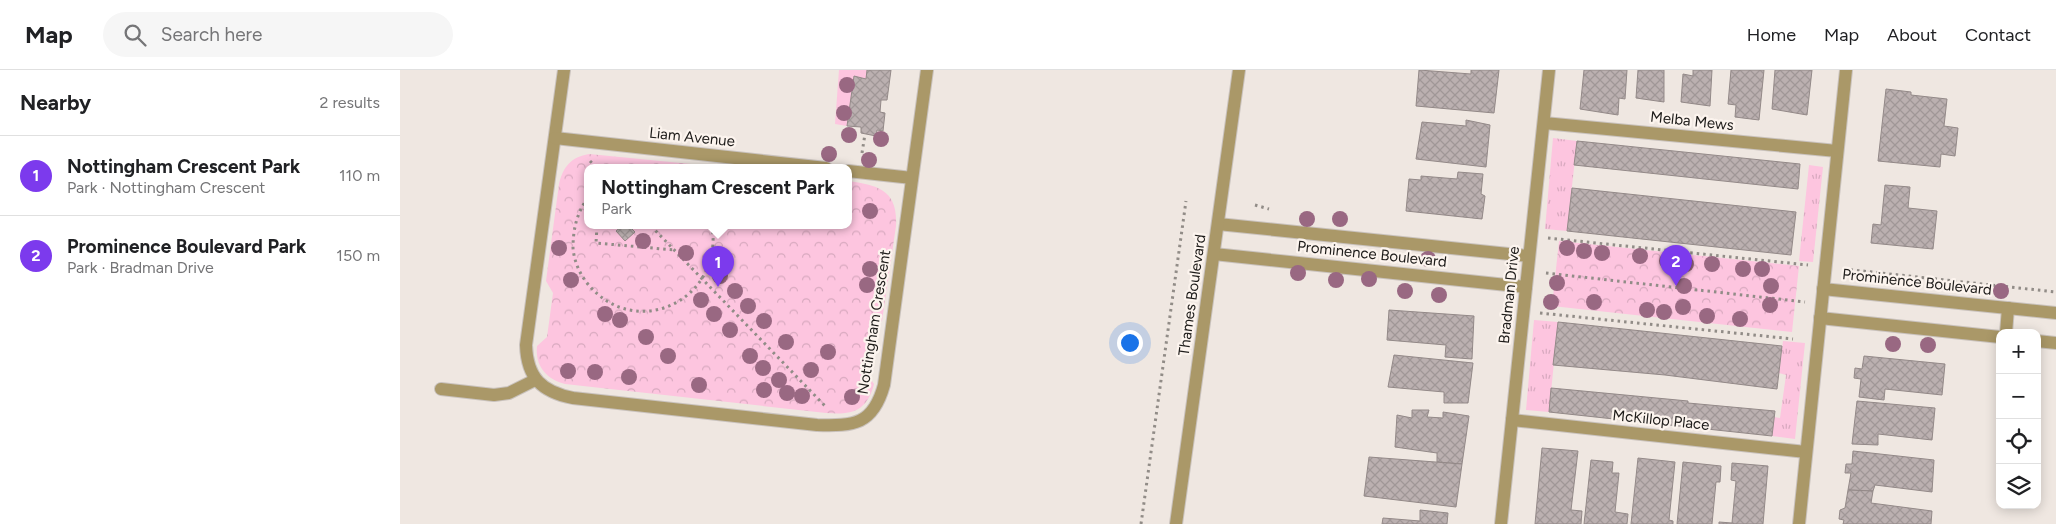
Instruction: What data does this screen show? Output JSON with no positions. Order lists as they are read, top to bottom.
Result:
{
  "streets": {
    "street": [
      "Melba Mews",
      "Liam Avenue",
      "Prominence Boulevard",
      "Thames Boulevard",
      "Bradman Drive",
      "Nottingham Crescent",
      "McKillop Place"
    ]
  },
  "crossings": [
    ["Melba Mews", "Bradman Drive"],
    ["Prominence Boulevard", "Thames Boulevard"],
    ["Prominence Boulevard", "Bradman Drive"],
    ["Bradman Drive", "McKillop Place"]
  ],
  "page": {
    "header": "Map",
    "search": "Search here",
    "nav": [
      "Home",
      "Map",
      "About",
      "Contact"
    ],
    "heading": ["Nearby", "2 results"],
    "list": [
      {
        "mark": "1",
        "name": "Nottingham Crescent Park",
        "note": "Park · Nottingham Crescent",
        "value": "110 m"
      },
      {
        "mark": "2",
        "name": "Prominence Boulevard Park",
        "note": "Park · Bradman Drive",
        "value": "150 m"
      }
    ],
    "popup": ["Nottingham Crescent Park", "Park"],
    "pins": ["2", "1"],
    "map_buttons": ["+", "−"]
  }
}
